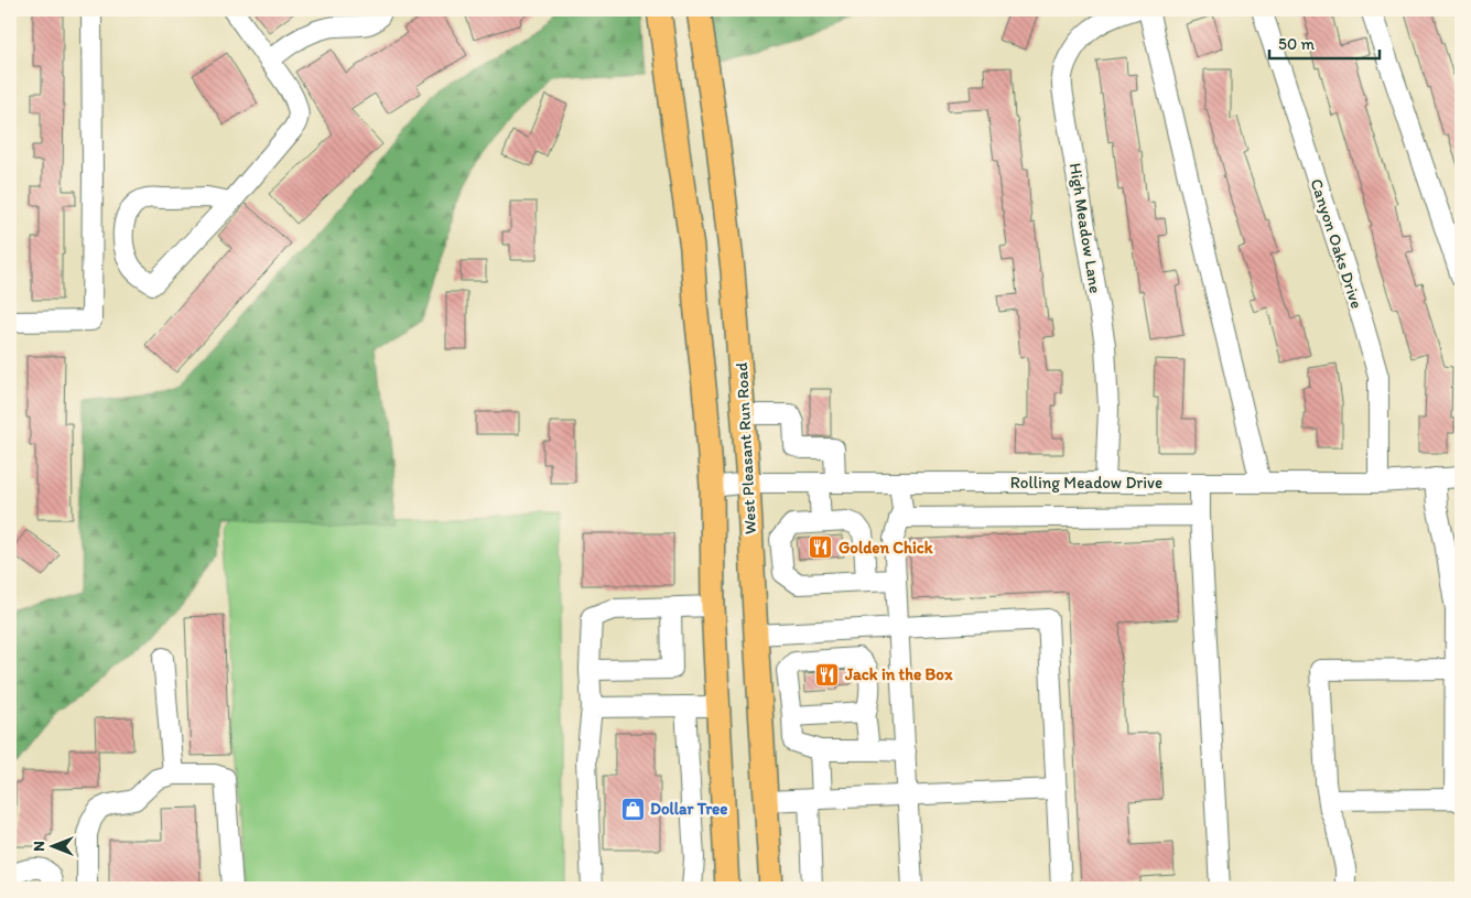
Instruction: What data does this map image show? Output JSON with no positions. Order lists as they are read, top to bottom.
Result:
{
  "streets": {
    "main road": ["West Pleasant Run Road"],
    "street": ["High Meadow Lane", "Canyon Oaks Drive", "Rolling Meadow Drive"]
  },
  "crossings": [
    ["High Meadow Lane", "Rolling Meadow Drive"],
    ["Canyon Oaks Drive", "Rolling Meadow Drive"],
    ["West Pleasant Run Road", "Rolling Meadow Drive"]
  ],
  "places": {
    "restaurant": ["Golden Chick", "Jack in the Box"],
    "shop": ["Dollar Tree"]
  },
  "scale_bar": "50 m",
  "north": "left"
}
